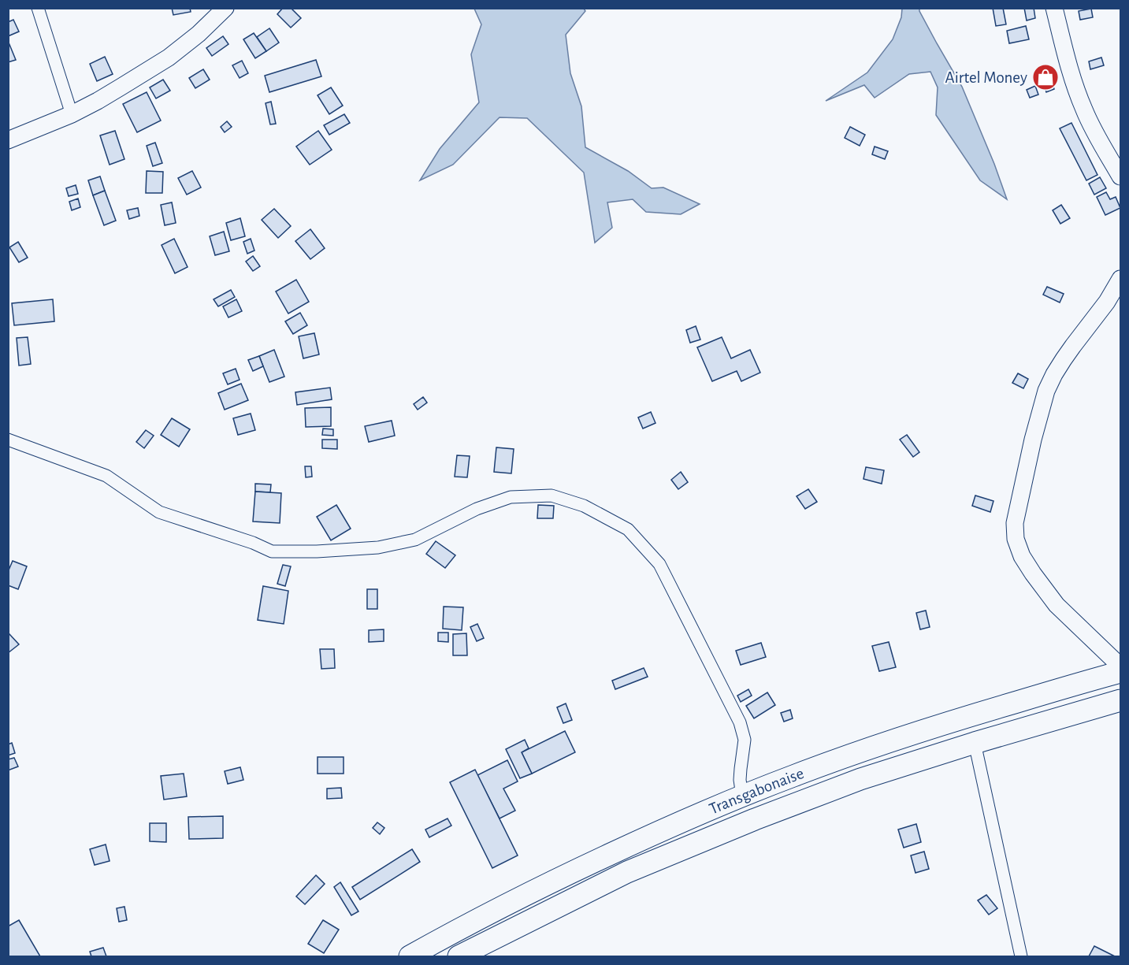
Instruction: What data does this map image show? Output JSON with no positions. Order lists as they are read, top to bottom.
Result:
{
  "streets": {
    "highway": ["Transgabonaise"]
  },
  "places": {
    "shop": ["Airtel Money"]
  }
}
